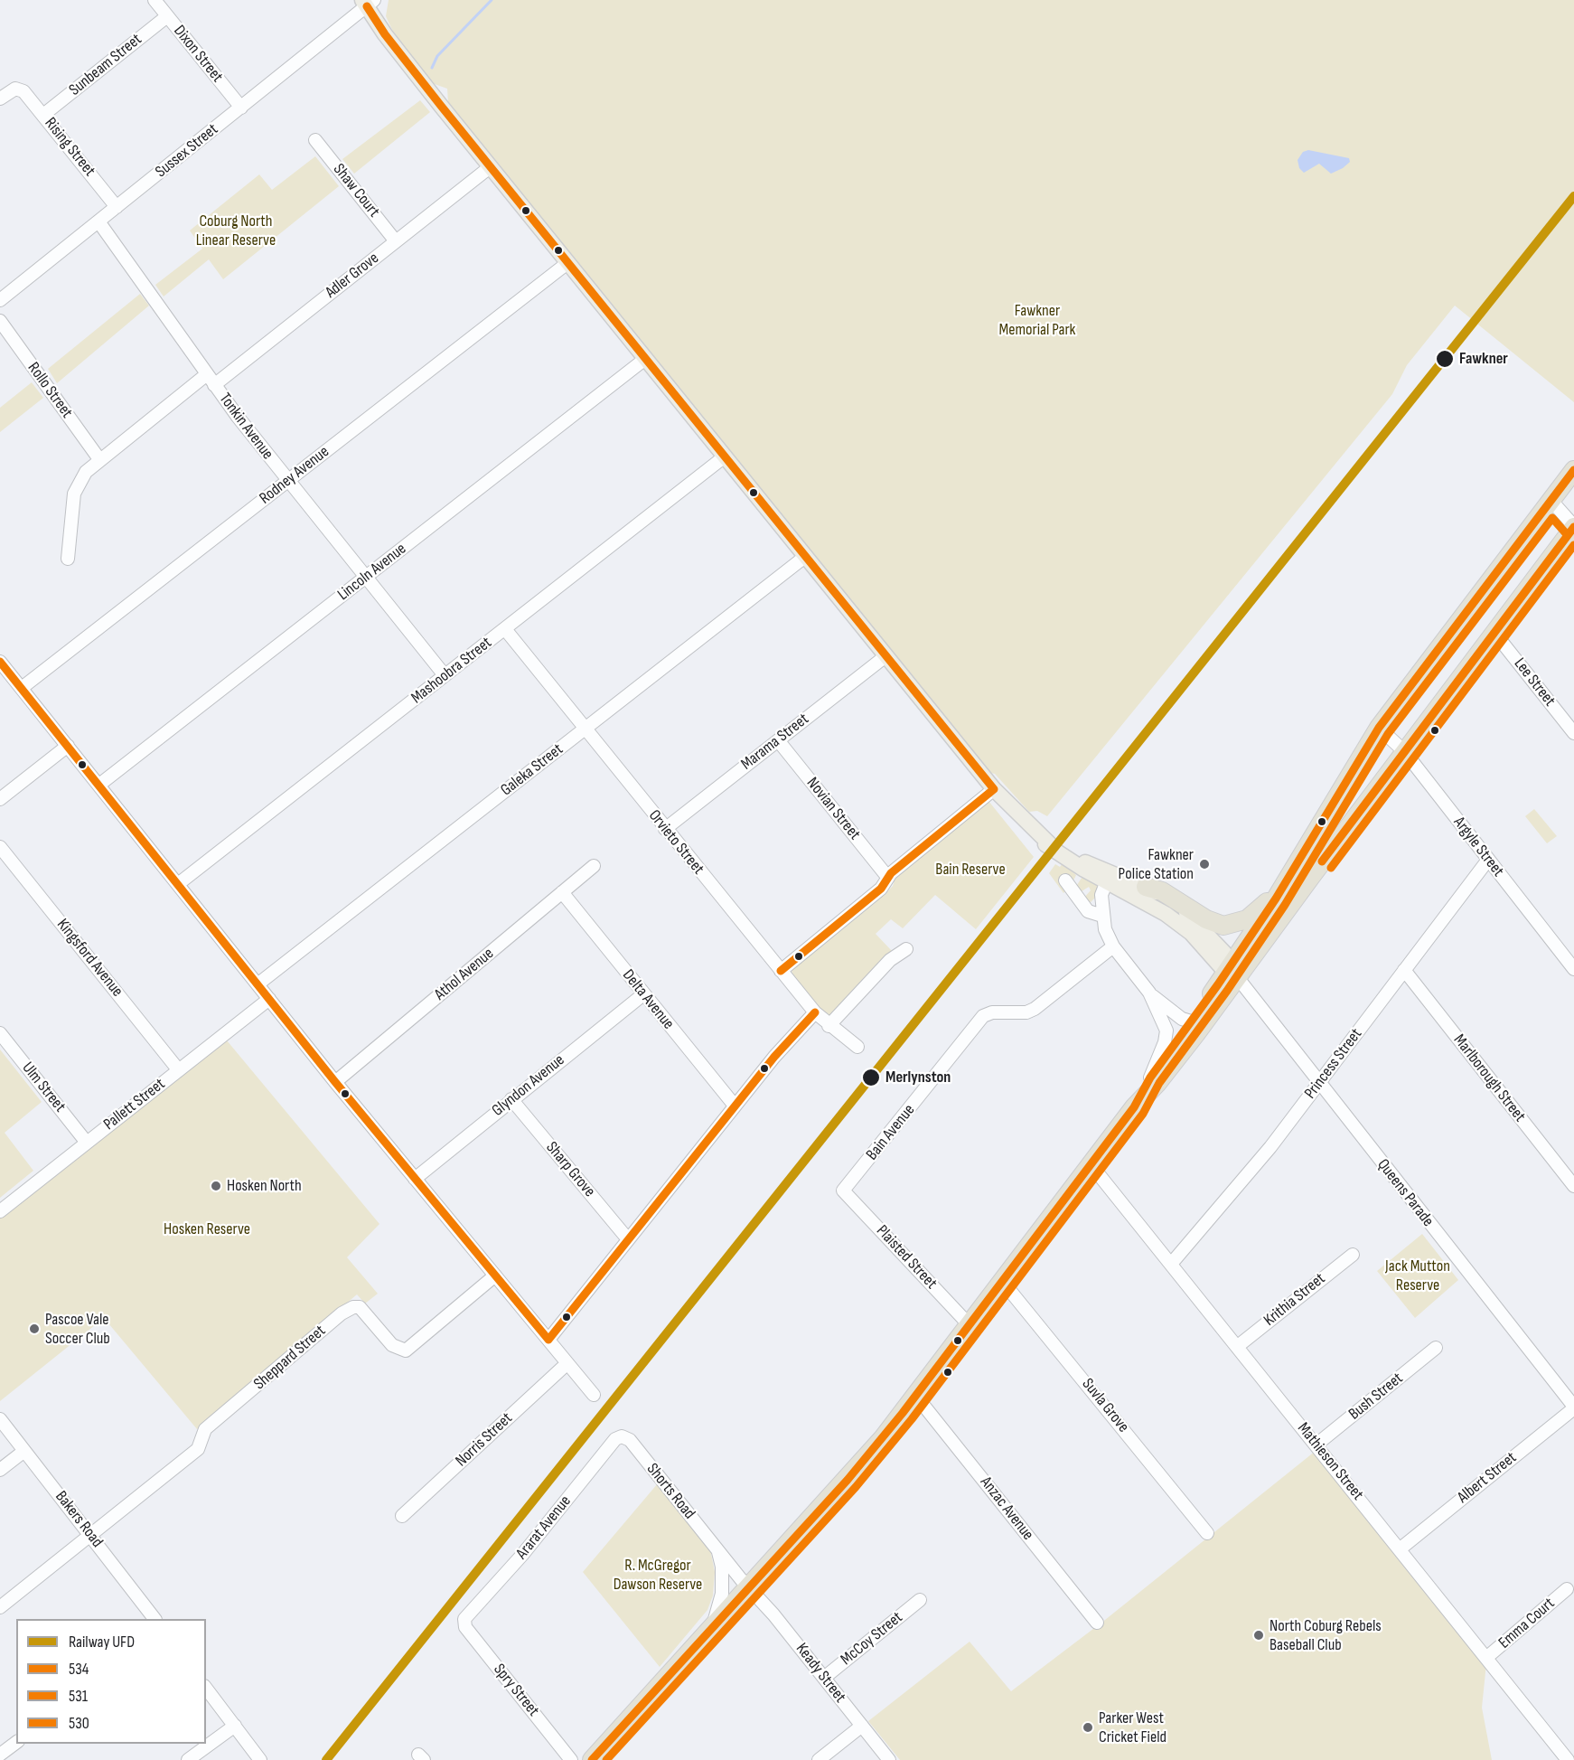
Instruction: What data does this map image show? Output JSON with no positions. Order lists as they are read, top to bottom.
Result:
{
  "streets": {
    "street": [
      "Dixon Street",
      "Sunbeam Street",
      "Rising Street",
      "Sussex Street",
      "Shaw Court",
      "Adler Grove",
      "Rollo Street",
      "Tonkin Avenue",
      "Rodney Avenue",
      "Lincoln Avenue",
      "Mashoobra Street",
      "Lee Street",
      "Marama Street",
      "Galeka Street",
      "Novian Street",
      "Orvieto Street",
      "Argyle Street",
      "Kingsford Avenue",
      "Athol Avenue",
      "Delta Avenue",
      "Princess Street",
      "Marlborough Street",
      "Glyndon Avenue",
      "Ulm Street",
      "Pallett Street",
      "Bain Avenue",
      "Sharp Grove",
      "Queens Parade",
      "Plaisted Street",
      "Krithia Street",
      "Sheppard Street",
      "Bush Street",
      "Suvla Grove",
      "Norris Street",
      "Mathieson Street",
      "Albert Street",
      "Shorts Road",
      "Anzac Avenue",
      "Bakers Road",
      "Ararat Avenue",
      "Emma Court",
      "McCoy Street",
      "Keady Street",
      "Spry Street"
    ]
  },
  "crossings": [
    ["Dixon Street", "Sunbeam Street"],
    ["Dixon Street", "Sussex Street"],
    ["Sunbeam Street", "Rising Street"],
    ["Rising Street", "Sussex Street"],
    ["Sussex Street", "Tonkin Avenue"],
    ["Shaw Court", "Adler Grove"],
    ["Adler Grove", "Tonkin Avenue"],
    ["Tonkin Avenue", "Rodney Avenue"],
    ["Tonkin Avenue", "Lincoln Avenue"],
    ["Tonkin Avenue", "Mashoobra Street"],
    ["Mashoobra Street", "Orvieto Street"],
    ["Marama Street", "Novian Street"],
    ["Marama Street", "Orvieto Street"],
    ["Galeka Street", "Orvieto Street"],
    ["Argyle Street", "Princess Street"],
    ["Kingsford Avenue", "Pallett Street"],
    ["Athol Avenue", "Delta Avenue"],
    ["Delta Avenue", "Glyndon Avenue"],
    ["Princess Street", "Marlborough Street"],
    ["Princess Street", "Queens Parade"],
    ["Princess Street", "Mathieson Street"],
    ["Glyndon Avenue", "Sharp Grove"],
    ["Ulm Street", "Pallett Street"],
    ["Bain Avenue", "Plaisted Street"],
    ["Queens Parade", "Albert Street"],
    ["Krithia Street", "Mathieson Street"],
    ["Sheppard Street", "Bakers Road"],
    ["Bush Street", "Mathieson Street"],
    ["Mathieson Street", "Albert Street"],
    ["Mathieson Street", "Emma Court"],
    ["Shorts Road", "Ararat Avenue"],
    ["Shorts Road", "Keady Street"],
    ["Ararat Avenue", "Spry Street"],
    ["McCoy Street", "Keady Street"]
  ],
  "parks": [
    "Coburg North Linear Reserve",
    "Fawkner Memorial Park",
    "Bain Reserve",
    "Hosken Reserve",
    "Jack Mutton Reserve",
    "R. McGregor Dawson Reserve"
  ],
  "places": [
    "Fawkner",
    "Fawkner Police Station",
    "Merlynston",
    "Hosken North",
    "Pascoe Vale Soccer Club",
    "North Coburg Rebels Baseball Club",
    "Parker West Cricket Field"
  ],
  "lines": [
    "transit line 534",
    "rail line UFD",
    "transit line 531",
    "transit line 530"
  ],
  "legend": [
    "Railway UFD",
    "534",
    "531",
    "530"
  ]
}
